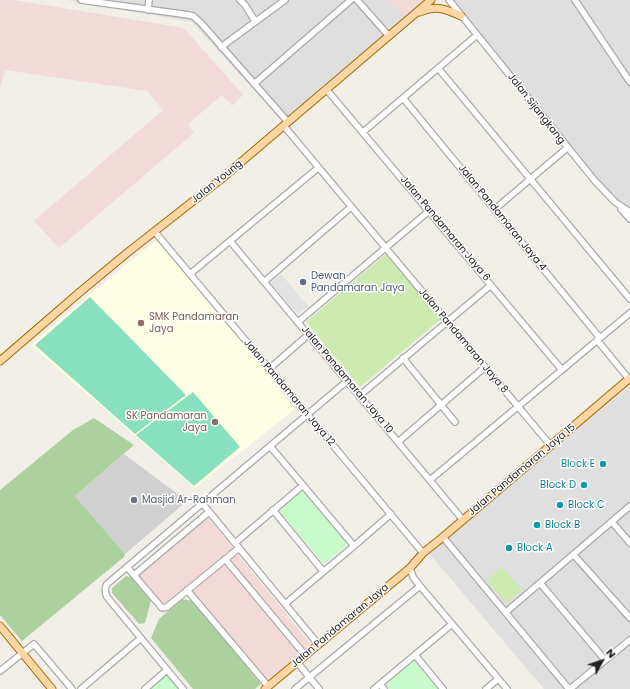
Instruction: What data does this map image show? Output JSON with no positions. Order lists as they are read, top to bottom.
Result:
{
  "streets": {
    "main road": ["Jalan Young", "Jalan Pandamaran Jaya 15", "Jalan Pandamaran Jaya"],
    "street": [
      "Jalan Sijangkang",
      "Jalan Pandamaran Jaya 4",
      "Jalan Pandamaran Jaya 6",
      "Jalan Pandamaran Jaya 8",
      "Jalan Pandamaran Jaya 10",
      "Jalan Pandamaran Jaya 12"
    ]
  },
  "crossings": [
    ["Jalan Young", "Jalan Pandamaran Jaya 6"],
    ["Jalan Young", "Jalan Pandamaran Jaya 8"],
    ["Jalan Young", "Jalan Pandamaran Jaya 12"],
    ["Jalan Pandamaran Jaya 4", "Jalan Pandamaran Jaya 15"],
    ["Jalan Pandamaran Jaya 8", "Jalan Pandamaran Jaya 15"],
    ["Jalan Pandamaran Jaya 10", "Jalan Pandamaran Jaya 15"],
    ["Jalan Pandamaran Jaya 12", "Jalan Pandamaran Jaya 15"],
    ["Jalan Pandamaran Jaya 15", "Jalan Pandamaran Jaya"]
  ],
  "places": [
    "Dewan Pandamaran Jaya",
    "SMK Pandamaran Jaya",
    "SK Pandamaran Jaya",
    "Block E",
    "Block D",
    "Masjid Ar-Rahman",
    "Block C",
    "Block B",
    "Block A"
  ],
  "north": "top right"
}
